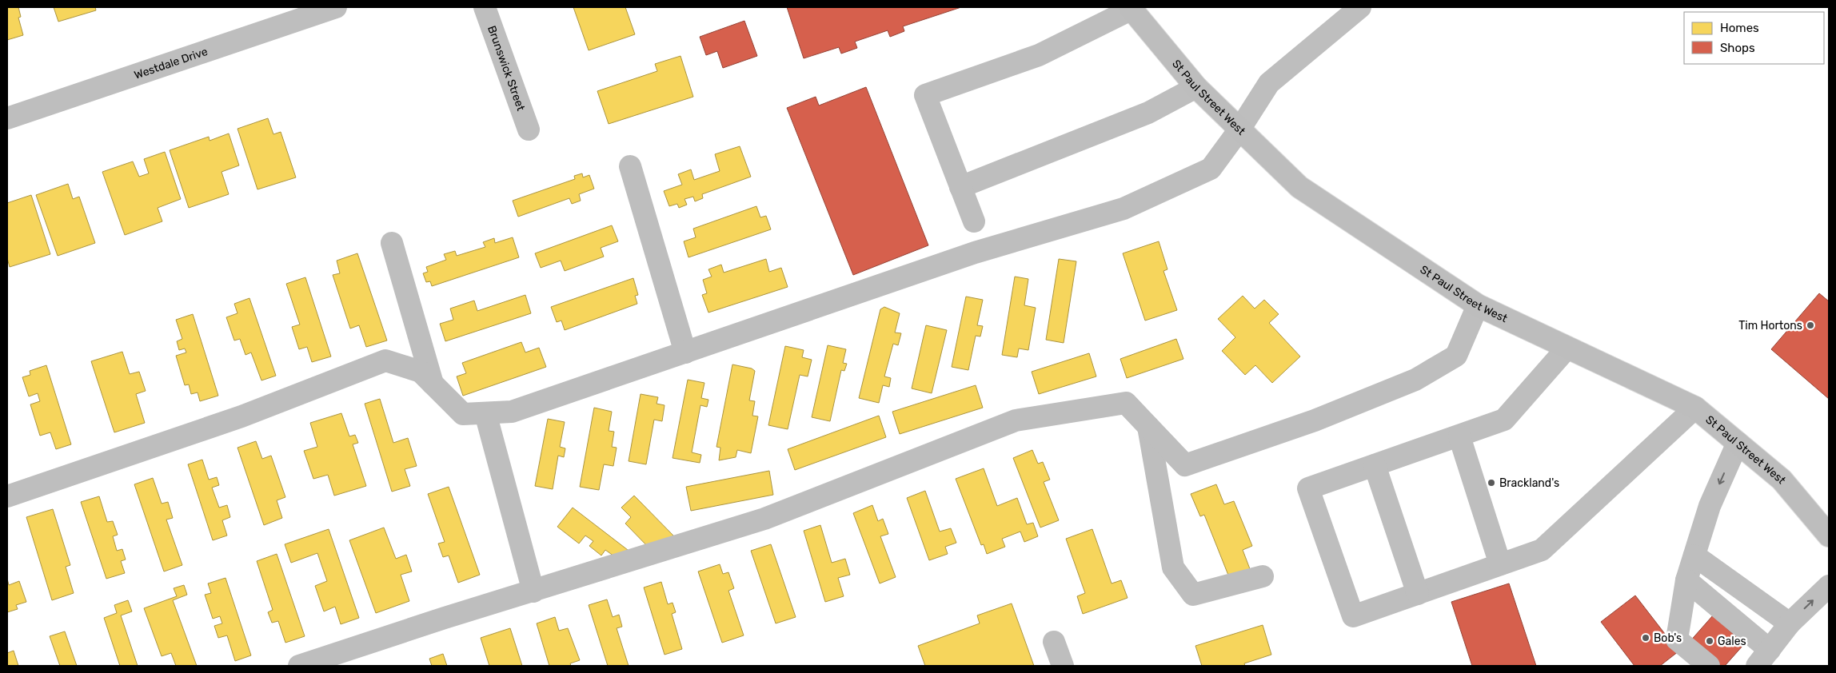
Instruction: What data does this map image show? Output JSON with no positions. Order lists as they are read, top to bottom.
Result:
{
  "streets": {
    "main road": ["St Paul Street West"],
    "street": ["Westdale Drive", "Brunswick Street"]
  },
  "places": [
    "Tim Hortons",
    "Brackland's",
    "Bob's",
    "Gales"
  ],
  "legend": ["Homes", "Shops"]
}
